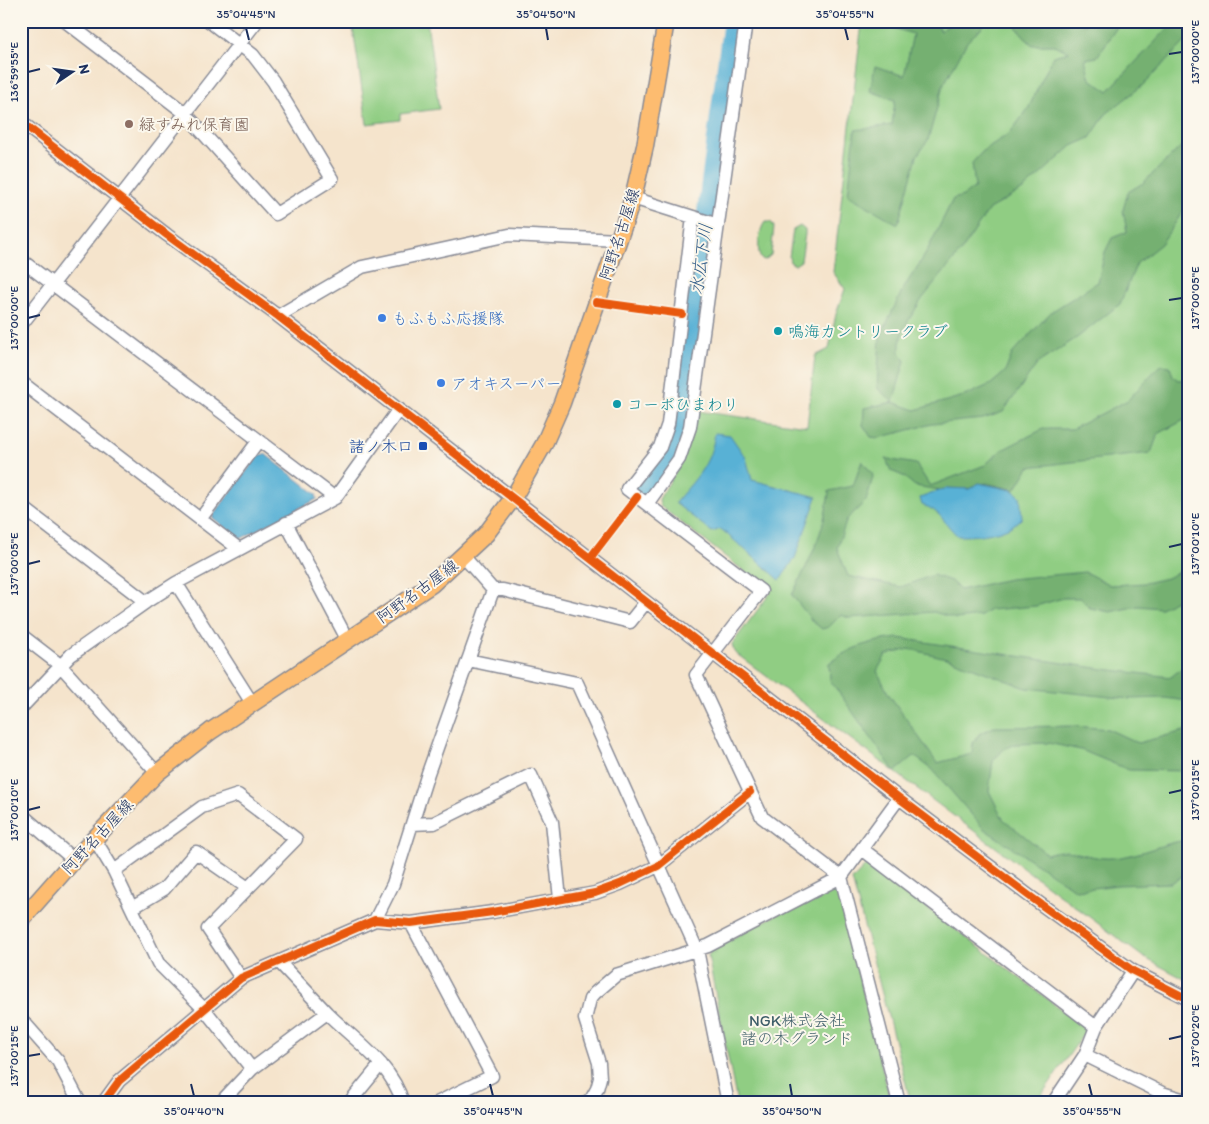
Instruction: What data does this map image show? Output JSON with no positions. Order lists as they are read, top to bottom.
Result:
{
  "streets": {
    "main road": ["阿野名古屋線"]
  },
  "water": ["水広下川"],
  "parks": ["NGK株式会社 諸の木グランド"],
  "places": {
    "other": [
      "緑すみれ保育園",
      "もふもふ応援隊",
      "鳴海カントリークラブ",
      "アオキスーパー",
      "コーポひまわり"
    ],
    "transit": ["諸ノ木口"]
  },
  "north": "right",
  "coordinates": [
    "35°04'45\"N",
    "35°04'50\"N",
    "35°04'55\"N",
    "137°00'00\"E",
    "136°59'55\"E",
    "137°00'05\"E",
    "137°00'10\"E",
    "137°00'15\"E",
    "137°00'20\"E",
    "35°04'40\"N"
  ]
}
